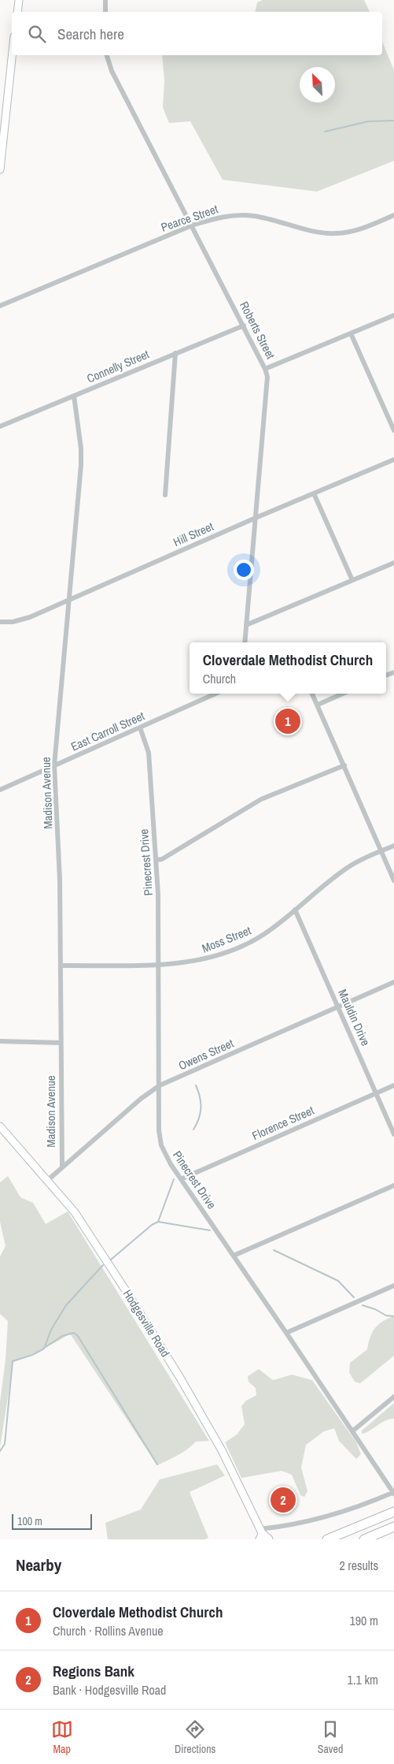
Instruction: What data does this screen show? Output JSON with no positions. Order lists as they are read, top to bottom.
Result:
{
  "streets": {
    "street": [
      "Pearce Street",
      "Roberts Street",
      "Connelly Street",
      "Hill Street",
      "East Carroll Street",
      "Madison Avenue",
      "Pinecrest Drive",
      "Moss Street",
      "Mauldin Drive",
      "Owens Street",
      "Florence Street",
      "Hodgesville Road"
    ]
  },
  "crossings": [
    ["Pearce Street", "Roberts Street"],
    ["Roberts Street", "Connelly Street"],
    ["Roberts Street", "Hill Street"],
    ["Connelly Street", "Madison Avenue"],
    ["Hill Street", "Madison Avenue"],
    ["East Carroll Street", "Madison Avenue"],
    ["East Carroll Street", "Pinecrest Drive"],
    ["Madison Avenue", "Moss Street"],
    ["Madison Avenue", "Owens Street"],
    ["Pinecrest Drive", "Moss Street"],
    ["Pinecrest Drive", "Owens Street"],
    ["Pinecrest Drive", "Florence Street"],
    ["Moss Street", "Mauldin Drive"],
    ["Mauldin Drive", "Owens Street"],
    ["Mauldin Drive", "Florence Street"],
    ["Owens Street", "Hodgesville Road"]
  ],
  "scale_bar": "100 m",
  "north": "top left",
  "page": {
    "search": "Search here",
    "popup": ["Cloverdale Methodist Church", "Church"],
    "pins": ["1", "2"],
    "scale": "100 m",
    "heading": ["Nearby", "2 results"],
    "list": [
      {
        "mark": "1",
        "name": "Cloverdale Methodist Church",
        "note": "Church · Rollins Avenue",
        "value": "190 m"
      },
      {
        "mark": "2",
        "name": "Regions Bank",
        "note": "Bank · Hodgesville Road",
        "value": "1.1 km"
      }
    ],
    "nav": ["Map", "Directions", "Saved"]
  }
}
